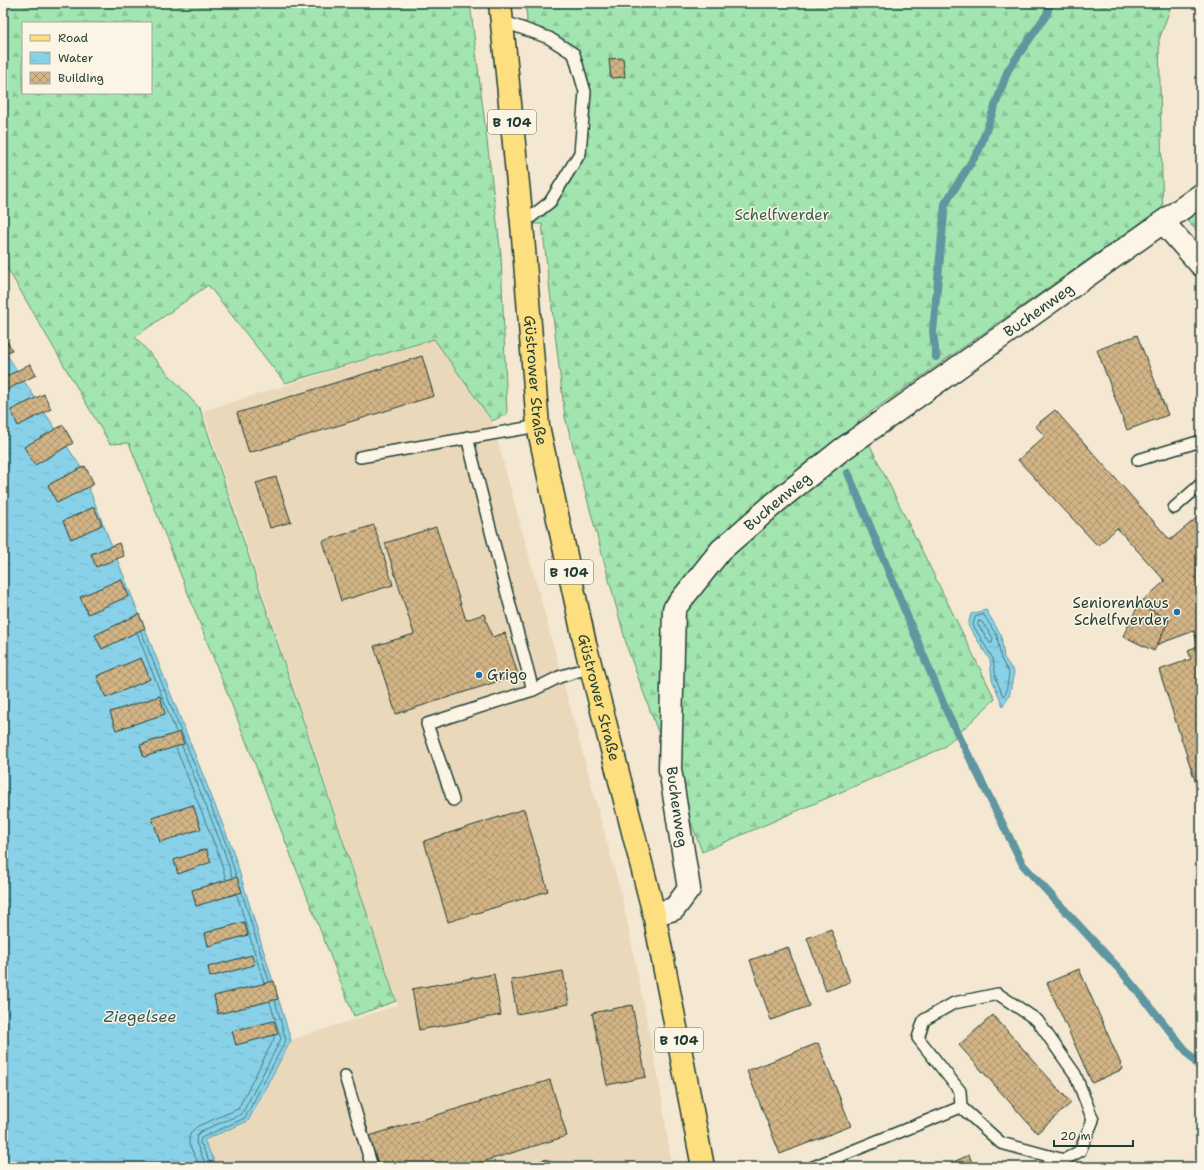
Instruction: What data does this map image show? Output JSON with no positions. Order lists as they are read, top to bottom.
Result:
{
  "streets": {
    "main road": ["B 104", "Güstrower Straße"],
    "street": ["Buchenweg"]
  },
  "crossings": [
    ["Buchenweg", "Güstrower Straße"]
  ],
  "water": ["Ziegelsee"],
  "parks": ["Schelfwerder"],
  "places": ["Seniorenhaus Schelfwerder", "Grigo"],
  "legend": ["Road", "Water", "Building"],
  "scale_bar": "20 m"
}
